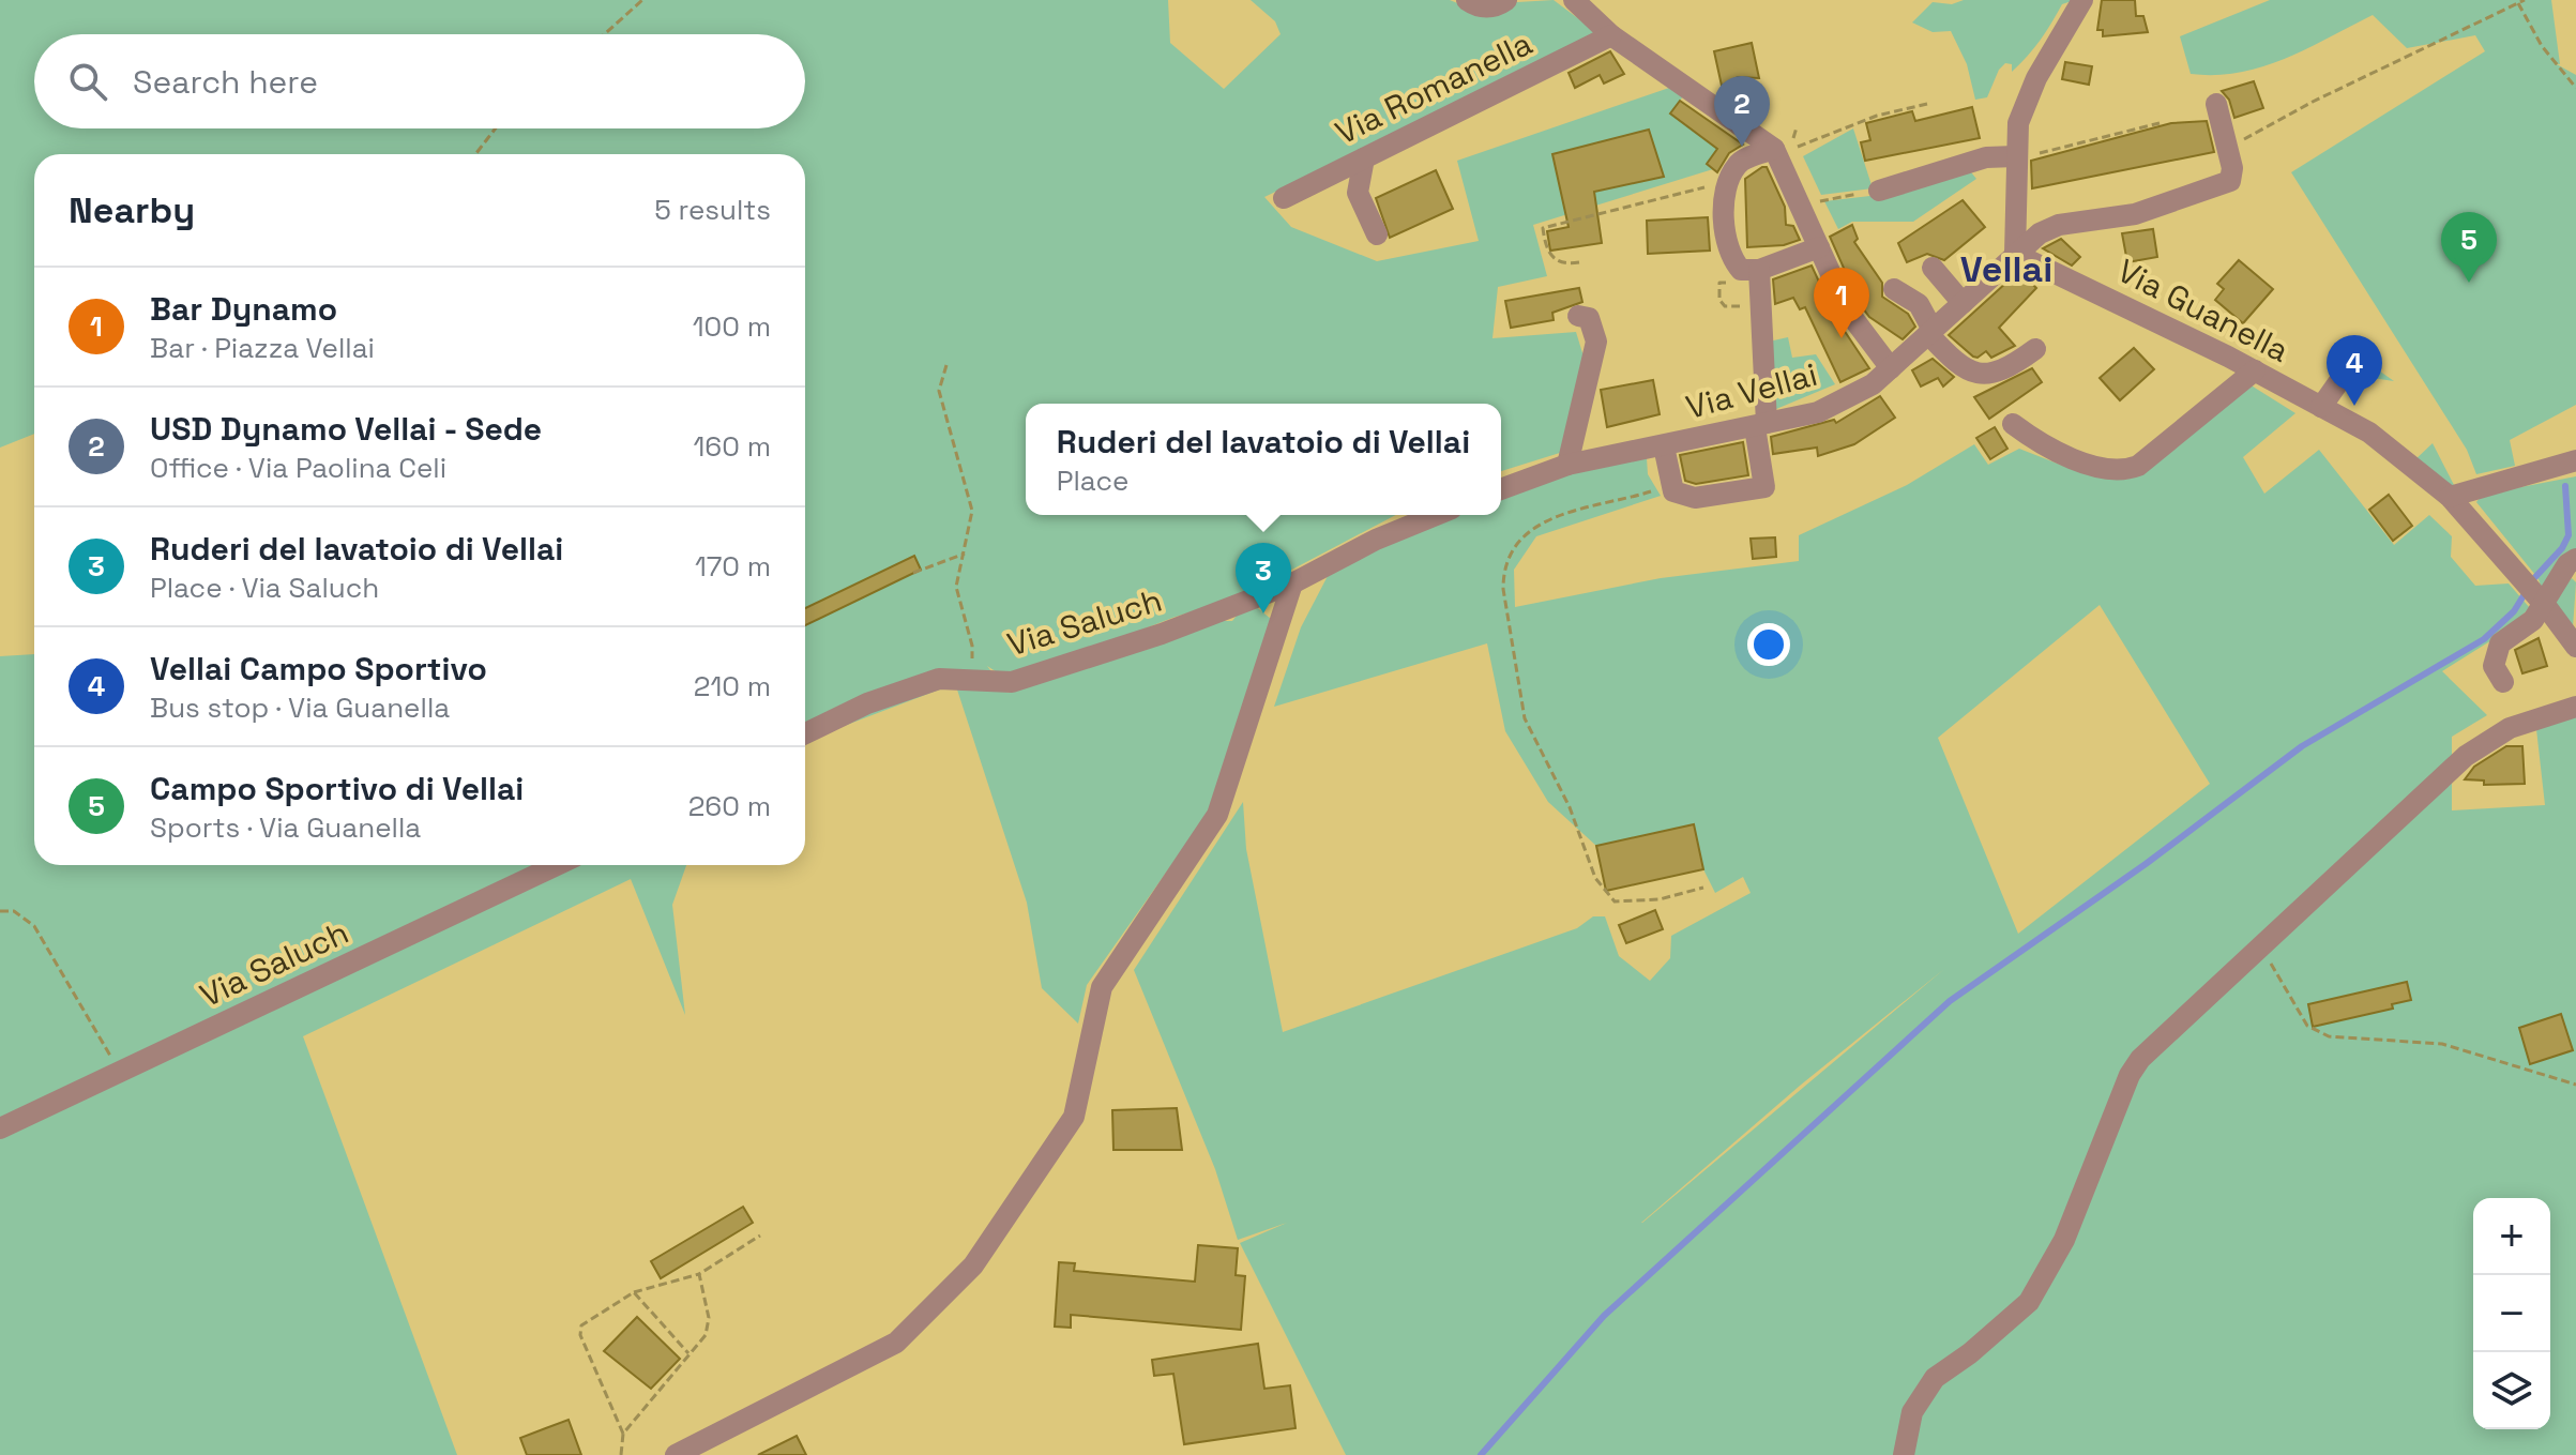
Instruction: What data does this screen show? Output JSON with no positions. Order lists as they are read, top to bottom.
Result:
{
  "streets": {
    "street": [
      "Via Romanella",
      "Via Guanella",
      "Via Vellai",
      "Via Saluch"
    ]
  },
  "crossings": [
    ["Via Guanella", "Via Vellai"]
  ],
  "districts": ["Vellai"],
  "page": {
    "search": "Search here",
    "pins": [
      "2",
      "5",
      "1",
      "4",
      "3"
    ],
    "heading": ["Nearby", "5 results"],
    "list": [
      {
        "mark": "1",
        "name": "Bar Dynamo",
        "note": "Bar · Piazza Vellai",
        "value": "100 m"
      },
      {
        "mark": "2",
        "name": "USD Dynamo Vellai - Sede",
        "note": "Office · Via Paolina Celi",
        "value": "160 m"
      },
      {
        "mark": "3",
        "name": "Ruderi del lavatoio di Vellai",
        "note": "Place · Via Saluch",
        "value": "170 m"
      },
      {
        "mark": "4",
        "name": "Vellai Campo Sportivo",
        "note": "Bus stop · Via Guanella",
        "value": "210 m"
      },
      {
        "mark": "5",
        "name": "Campo Sportivo di Vellai",
        "note": "Sports · Via Guanella",
        "value": "260 m"
      }
    ],
    "popup": ["Ruderi del lavatoio di Vellai", "Place"],
    "map_buttons": ["+", "−"]
  }
}
